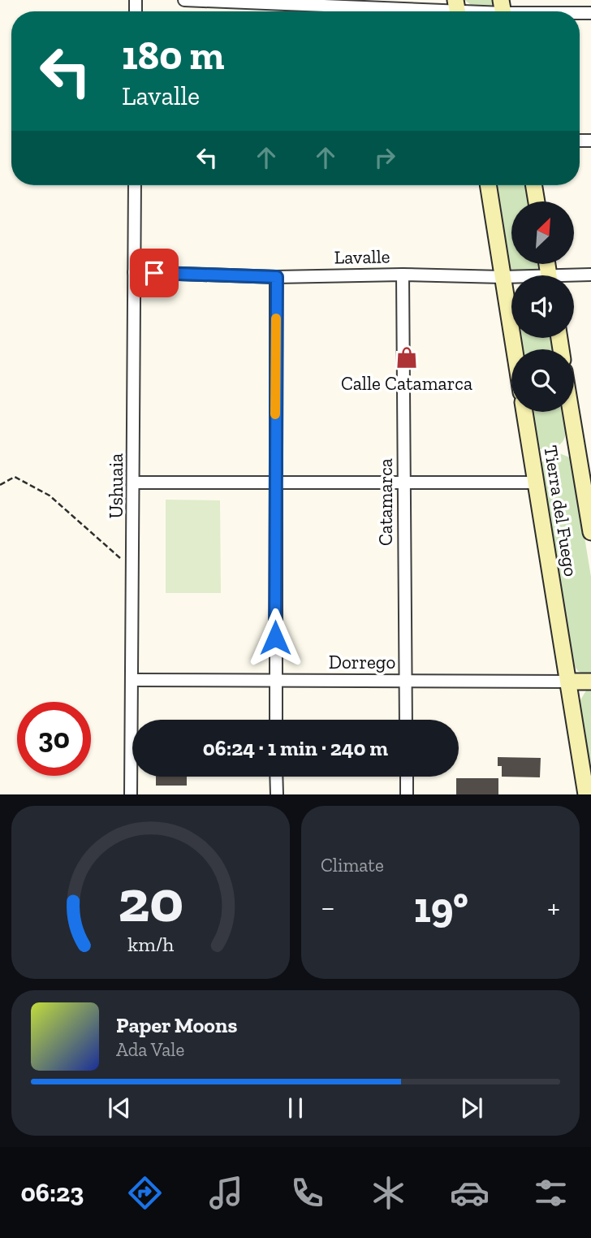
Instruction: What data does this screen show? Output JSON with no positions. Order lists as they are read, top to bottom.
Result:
{
  "streets": {
    "street": [
      "Lavalle",
      "Ushuaia",
      "Catamarca",
      "Tierra del Fuego",
      "Dorrego"
    ]
  },
  "crossings": [
    ["Lavalle", "Ushuaia"],
    ["Lavalle", "Catamarca"],
    ["Ushuaia", "Dorrego"],
    ["Catamarca", "Dorrego"],
    ["Tierra del Fuego", "Dorrego"]
  ],
  "places": {
    "shop": ["Calle Catamarca"]
  },
  "north": "top right",
  "page": {
    "turn": ["180 m", "Lavalle"],
    "limit": "30",
    "trip": "06:24 · 1 min · 240 m",
    "tile": "Climate",
    "heat": ["−", "19°", "+"],
    "song": ["Paper Moons", "Ada Vale"],
    "tabs": "06:23",
    "gauge": ["20", "km/h"]
  }
}
